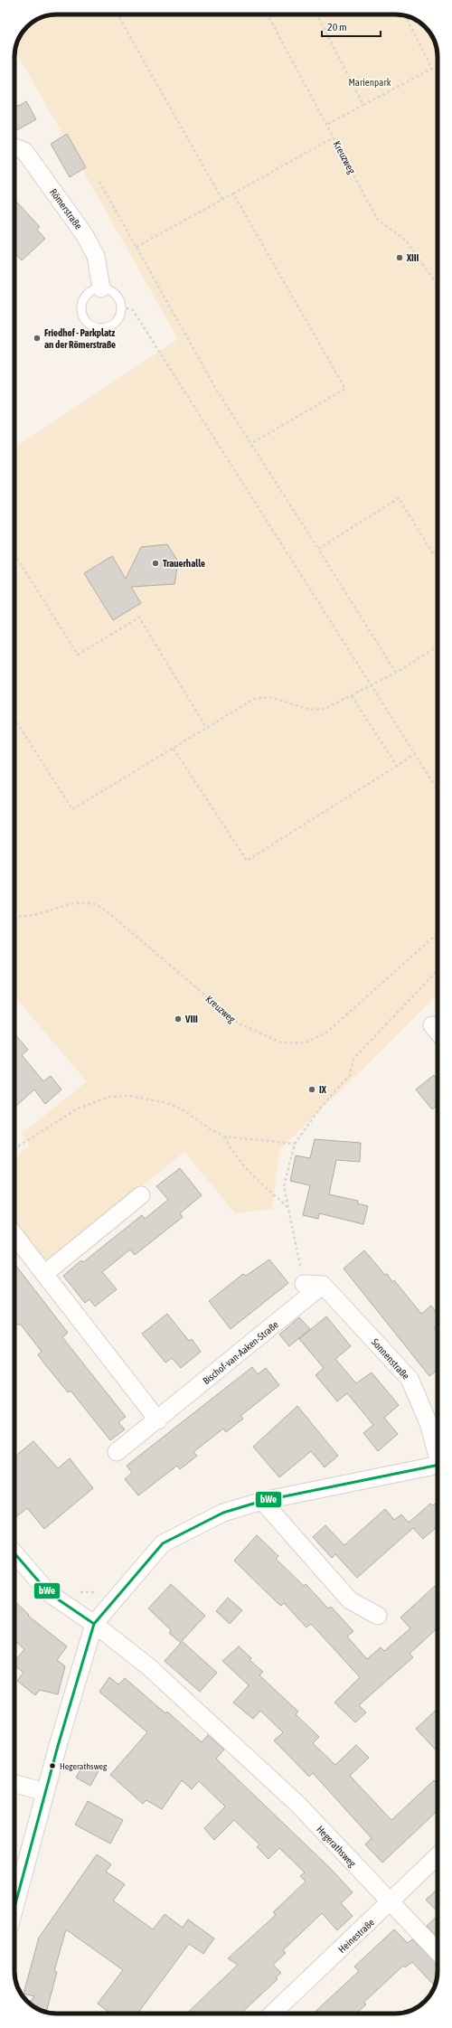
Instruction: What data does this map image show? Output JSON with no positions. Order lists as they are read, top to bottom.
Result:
{
  "streets": {
    "street": [
      "Römerstraße",
      "Bischof-van-Aaken-Straße",
      "Sonnenstraße",
      "Hegerathsweg",
      "Heinestraße"
    ],
    "path": ["Kreuzweg"]
  },
  "crossings": [
    ["Bischof-van-Aaken-Straße", "Sonnenstraße"],
    ["Sonnenstraße", "Hegerathsweg"],
    ["Hegerathsweg", "Heinestraße"]
  ],
  "parks": ["Marienpark"],
  "places": [
    "XIII",
    "Friedhof - Parkplatz an der Römerstraße",
    "Trauerhalle",
    "VIII",
    "IX",
    "Hegerathsweg"
  ],
  "lines": ["transit line bWe"],
  "scale_bar": "20 m"
}
